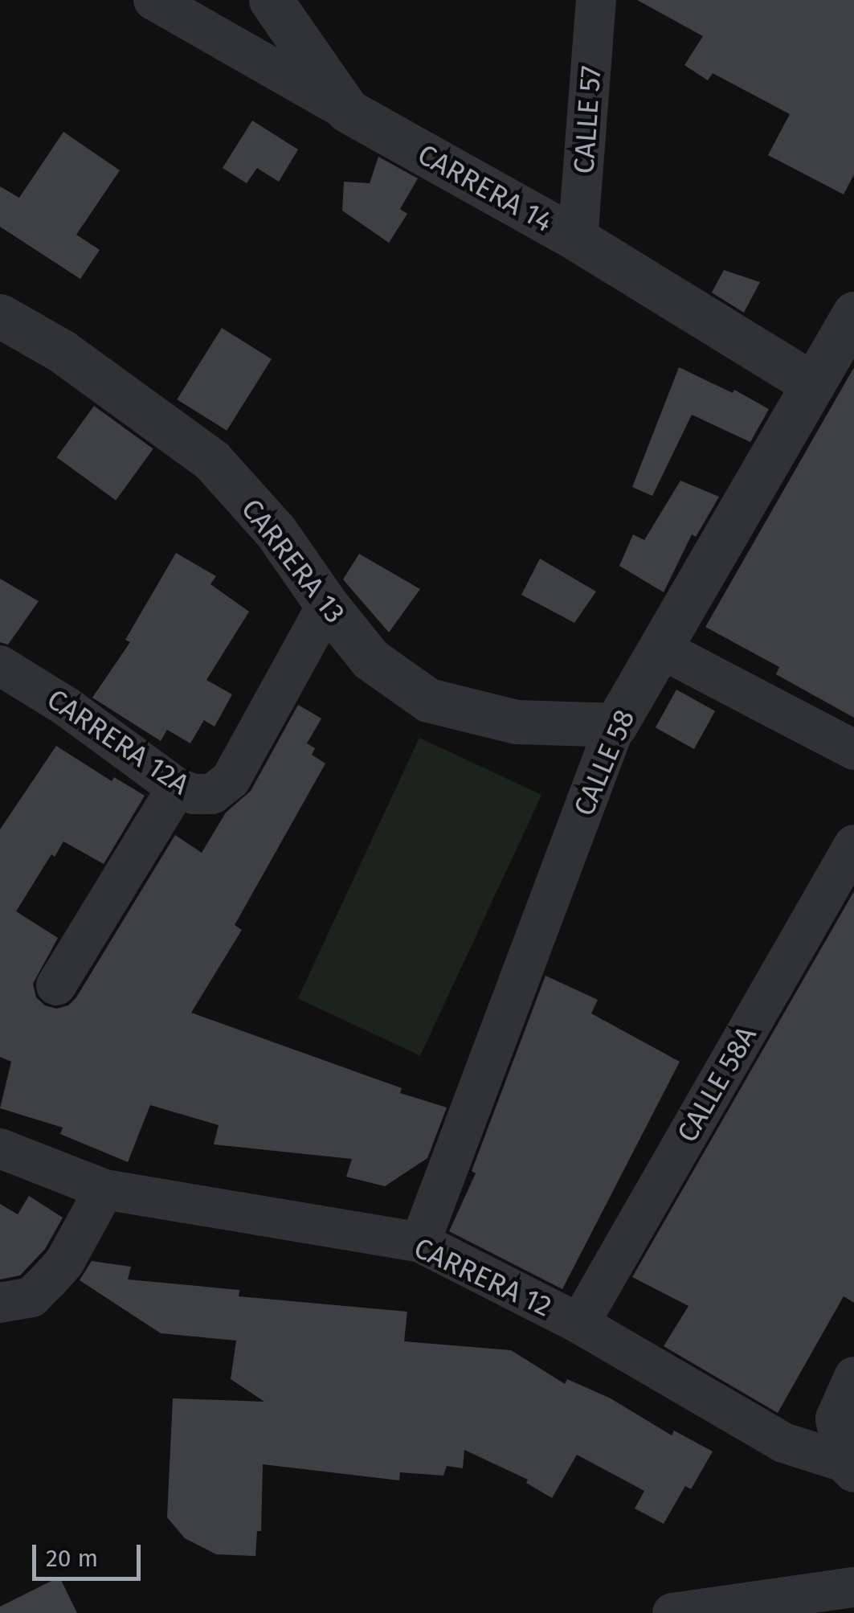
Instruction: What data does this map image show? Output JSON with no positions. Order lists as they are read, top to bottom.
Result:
{
  "streets": {
    "street": [
      "CALLE 57",
      "CARRERA 14",
      "CARRERA 13",
      "CARRERA 12A",
      "CALLE 58",
      "CALLE 58A",
      "CARRERA 12"
    ]
  },
  "crossings": [
    ["CALLE 57", "CARRERA 14"],
    ["CARRERA 14", "CALLE 58"],
    ["CARRERA 13", "CARRERA 12A"],
    ["CARRERA 13", "CALLE 58"],
    ["CALLE 58", "CARRERA 12"],
    ["CALLE 58A", "CARRERA 12"]
  ],
  "scale_bar": "20 m"
}
